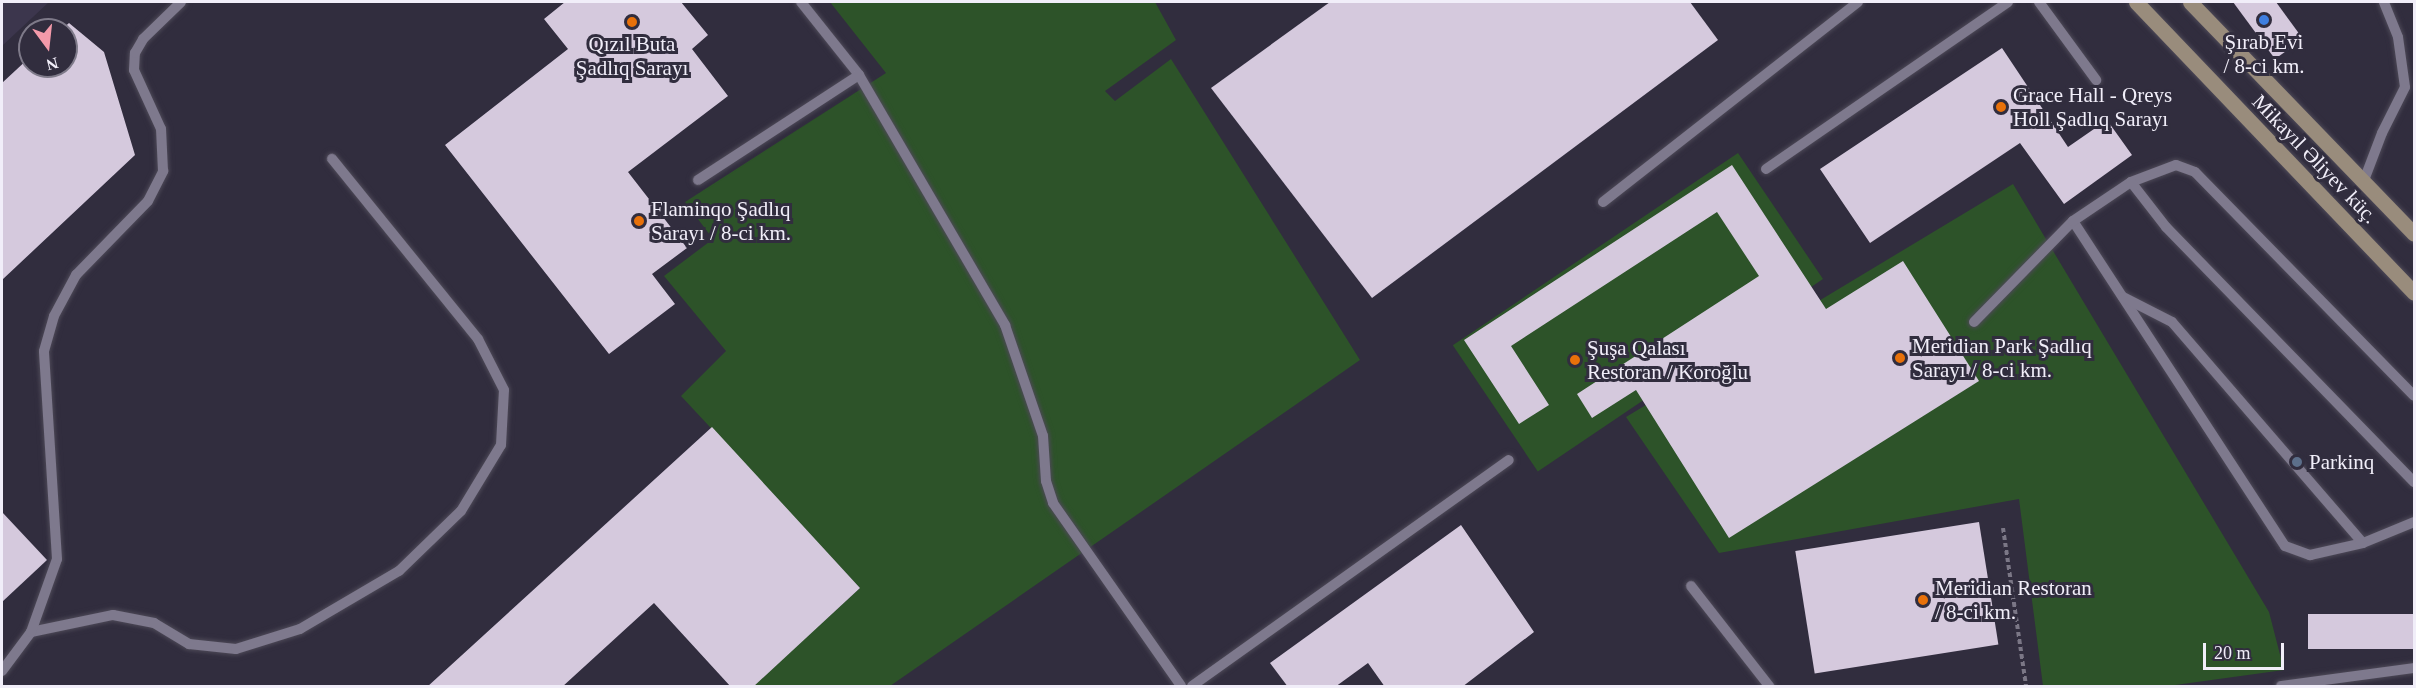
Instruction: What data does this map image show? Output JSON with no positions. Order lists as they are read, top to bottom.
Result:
{
  "streets": {
    "main road": ["Mikayıl Əliyev küç."]
  },
  "places": [
    "Şırab Evi / 8-ci km.",
    "Qızıl Buta Şadlıq Sarayı",
    "Grace Hall - Qreys Holl Şadlıq Sarayı",
    "Flaminqo Şadlıq Sarayı / 8-ci km.",
    "Meridian Park Şadlıq Sarayı / 8-ci km.",
    "Şuşa Qalası Restoran / Koroğlu",
    "Parkinq",
    "Meridian Restoran / 8-ci km."
  ],
  "scale_bar": "20 m",
  "north": "bottom"
}
